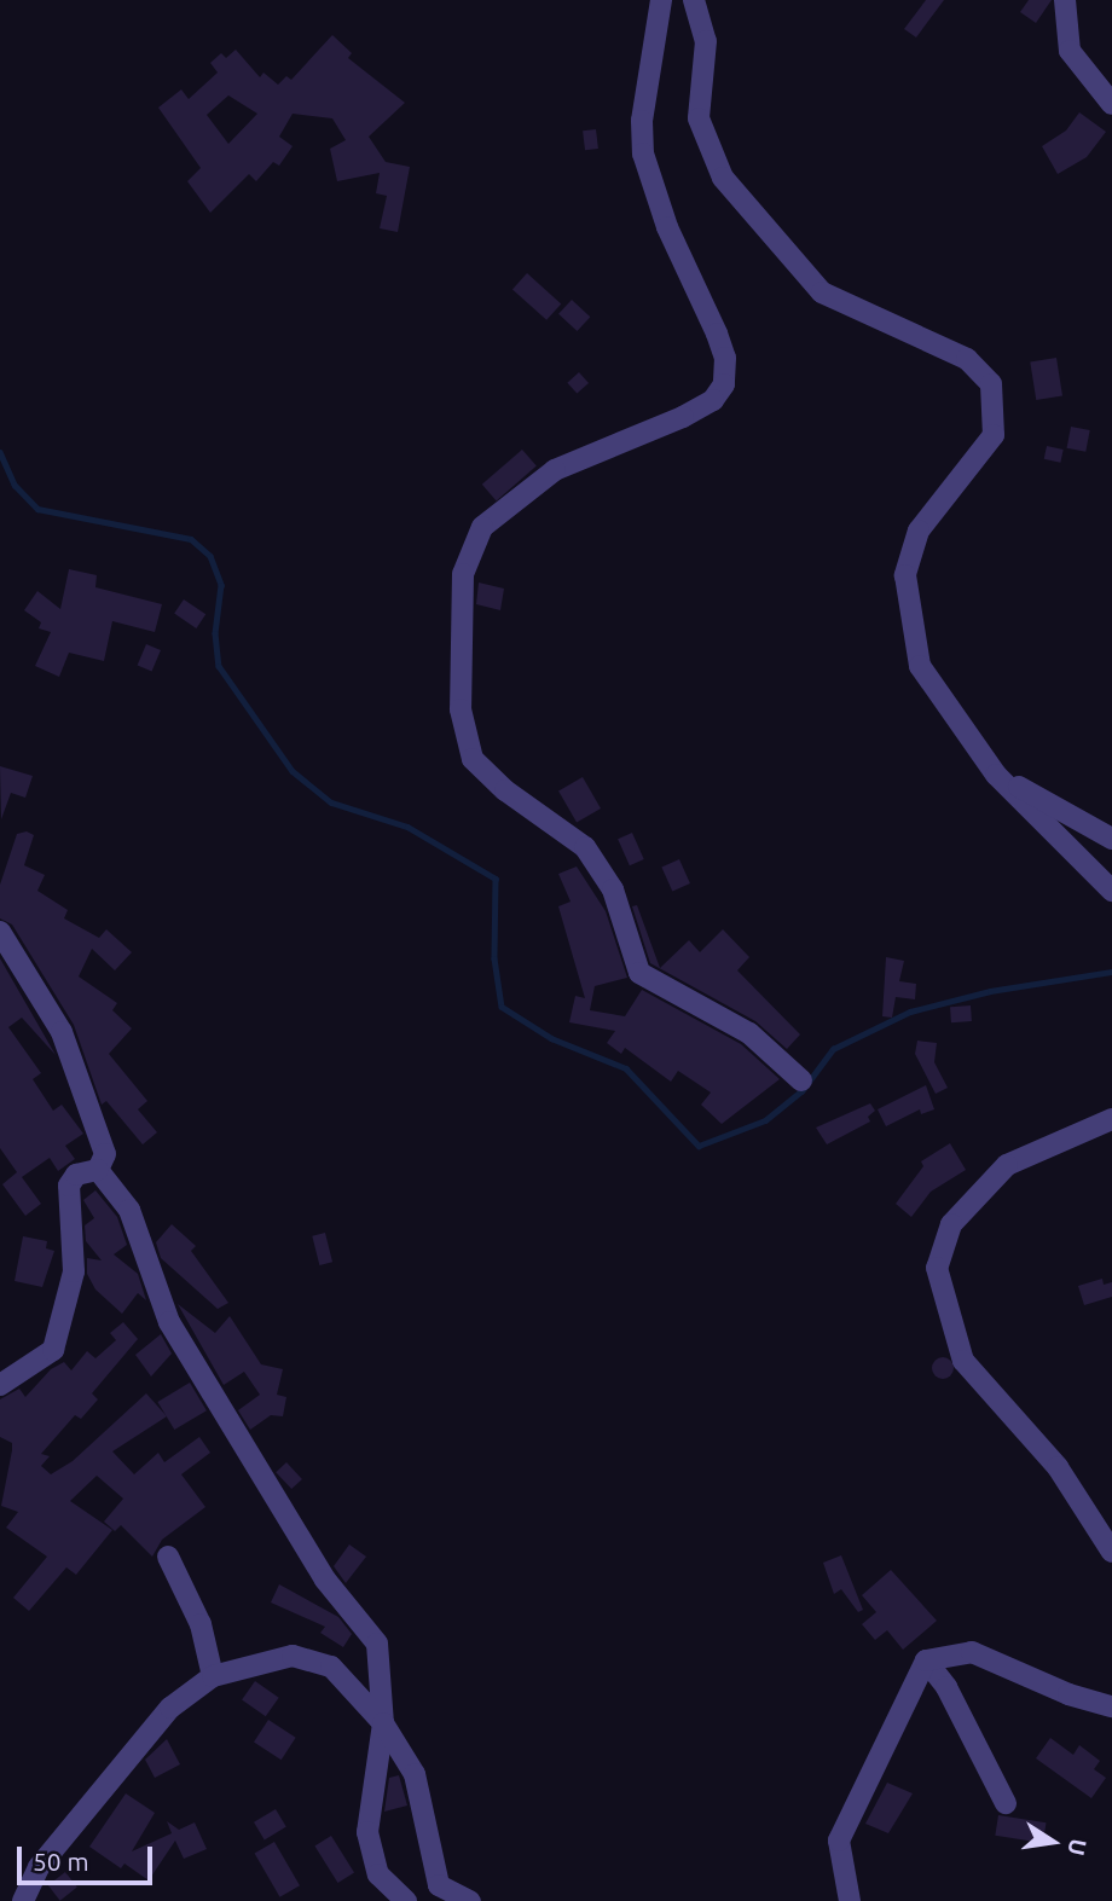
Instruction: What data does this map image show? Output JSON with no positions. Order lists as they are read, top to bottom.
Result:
{
  "scale_bar": "50 m",
  "north": "right"
}
